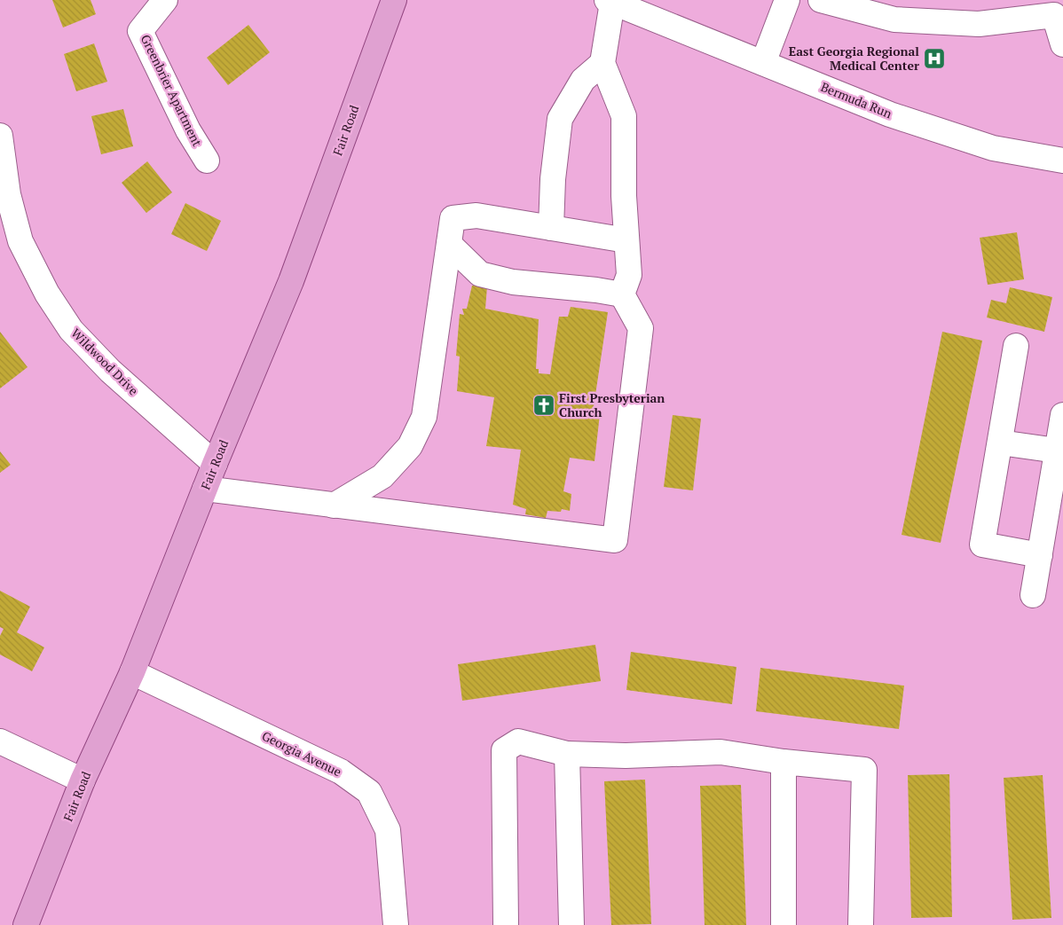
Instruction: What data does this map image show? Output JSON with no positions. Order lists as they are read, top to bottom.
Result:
{
  "streets": {
    "main road": ["Fair Road"],
    "street": [
      "Greenbrier Apartment",
      "Bermuda Run",
      "Wildwood Drive",
      "Georgia Avenue"
    ]
  },
  "crossings": [
    ["Fair Road", "Wildwood Drive"],
    ["Fair Road", "Georgia Avenue"]
  ],
  "places": {
    "hospital": ["East Georgia Regional Medical Center"],
    "church": ["First Presbyterian Church"]
  }
}
